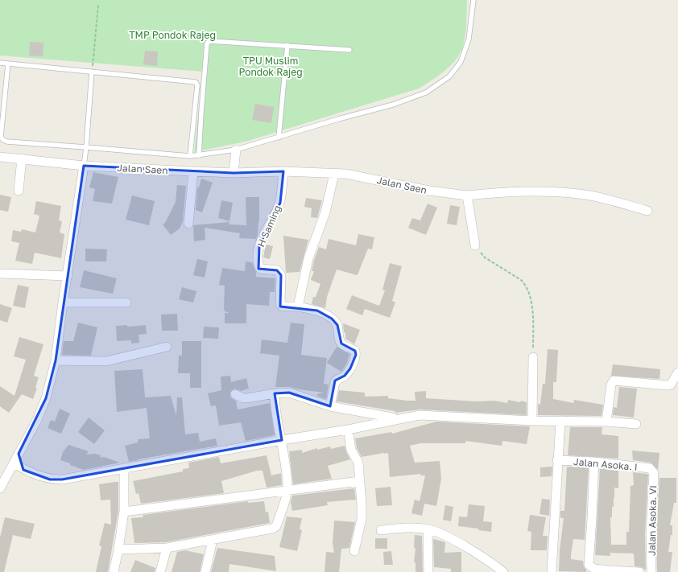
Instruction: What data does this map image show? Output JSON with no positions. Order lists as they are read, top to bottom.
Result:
{
  "streets": {
    "street": [
      "Jalan Saen",
      "H Saming",
      "Jalan Asoka. I",
      "Jalan Asoka. VI"
    ]
  },
  "crossings": [
    ["Jalan Saen", "H Saming"],
    ["Jalan Asoka. I", "Jalan Asoka. VI"]
  ],
  "parks": ["TMP Pondok Rajeg", "TPU Muslim Pondok Rajeg"]
}
